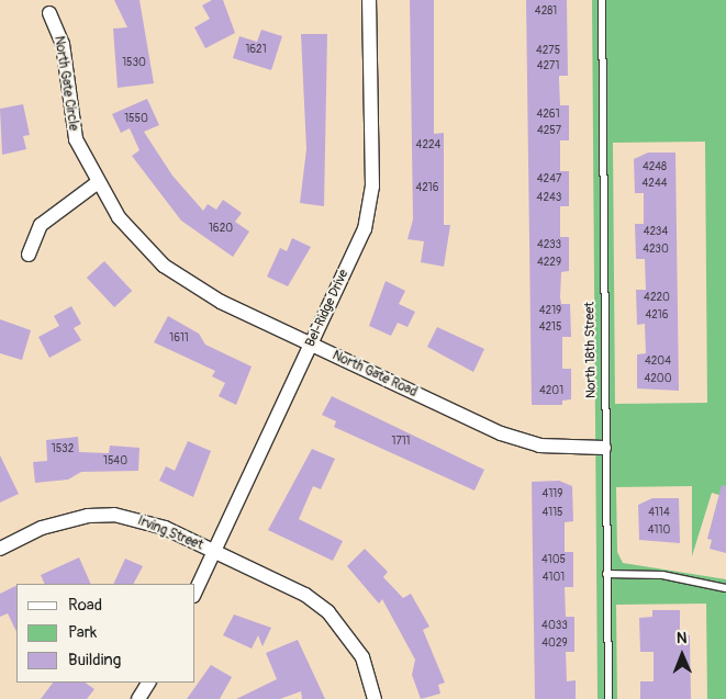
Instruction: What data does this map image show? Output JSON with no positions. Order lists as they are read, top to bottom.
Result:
{
  "streets": {
    "street": [
      "North Gate Circle",
      "Bel-Ridge Drive",
      "North Gate Road",
      "Irving Street"
    ],
    "lane": ["North 18th Street"]
  },
  "crossings": [
    ["North Gate Circle", "North Gate Road"],
    ["Bel-Ridge Drive", "North Gate Road"],
    ["Bel-Ridge Drive", "Irving Street"],
    ["North 18th Street", "North Gate Road"]
  ],
  "house_numbers": [
    "4281",
    "1621",
    "4275",
    "1530",
    "4271",
    "4261",
    "1550",
    "4257",
    "4224",
    "4248",
    "4247",
    "4244",
    "4216",
    "4243",
    "1620",
    "4234",
    "4233",
    "4230",
    "4229",
    "4220",
    "4219",
    "4216",
    "4215",
    "1611",
    "4204",
    "4200",
    "4201",
    "1711",
    "1532",
    "1540",
    "4119",
    "4115",
    "4114",
    "4110",
    "4105",
    "4101",
    "4033",
    "4029"
  ],
  "legend": ["Road", "Park", "Building"],
  "north": "top"
}
